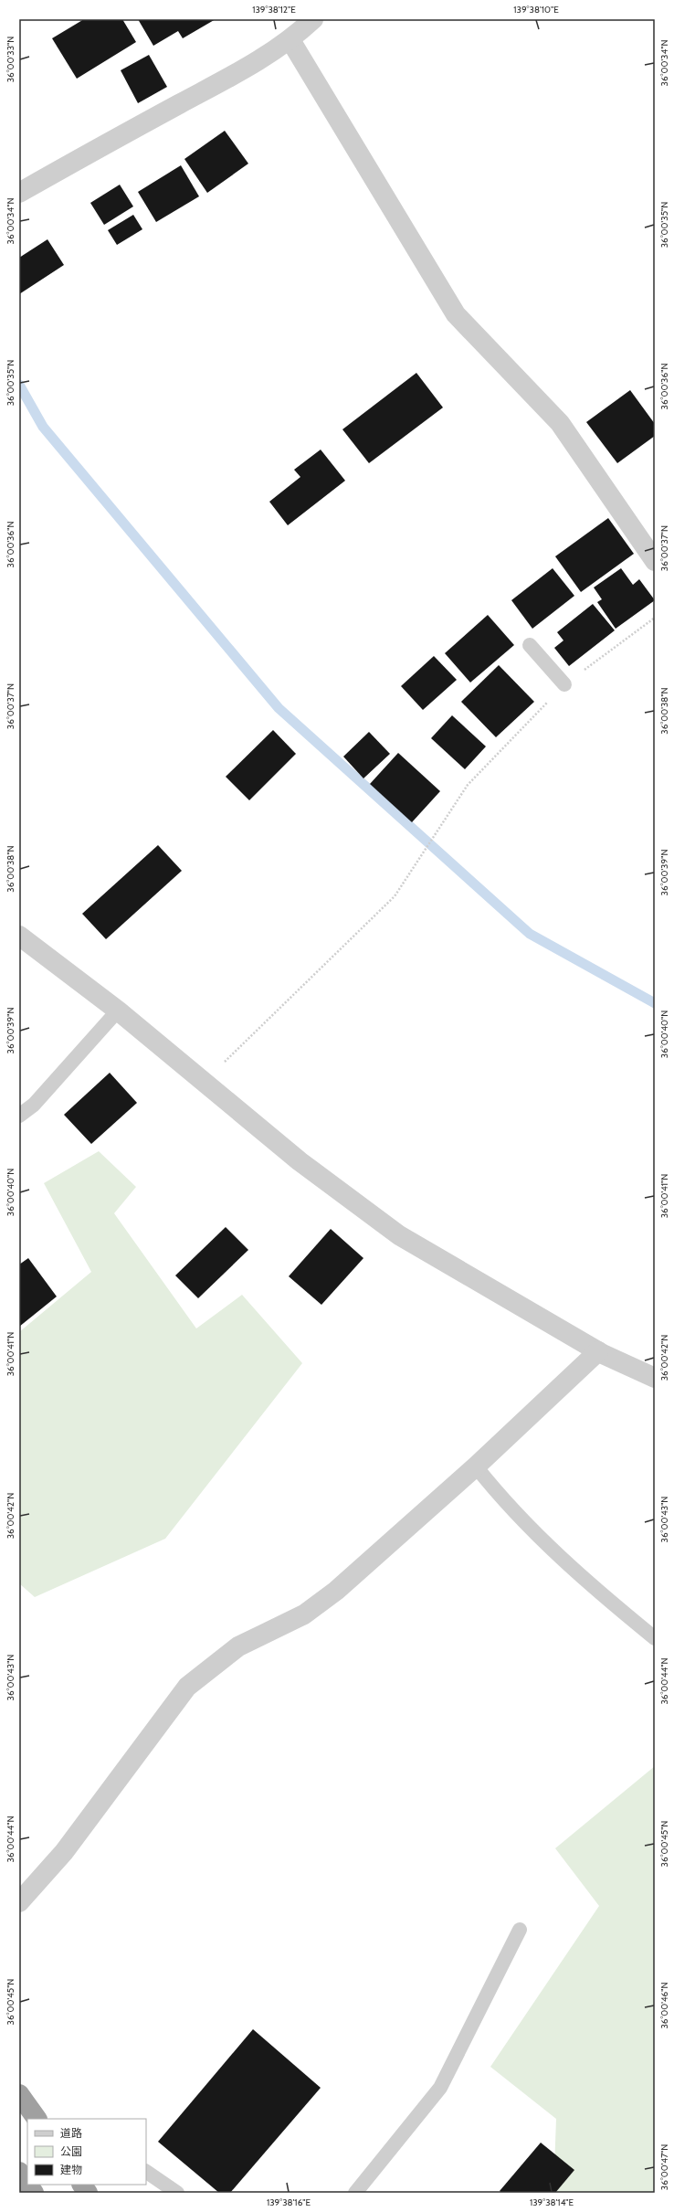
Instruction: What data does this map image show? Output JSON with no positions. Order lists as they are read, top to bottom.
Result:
{
  "legend": ["道路", "公園", "建物"],
  "coordinates": [
    "139°38'12\"E",
    "139°38'10\"E",
    "36°00'33\"N",
    "36°00'34\"N",
    "36°00'35\"N",
    "36°00'36\"N",
    "36°00'37\"N",
    "36°00'38\"N",
    "36°00'39\"N",
    "36°00'40\"N",
    "36°00'41\"N",
    "36°00'42\"N",
    "36°00'43\"N",
    "36°00'44\"N",
    "36°00'45\"N",
    "36°00'46\"N",
    "36°00'47\"N",
    "139°38'16\"E",
    "139°38'14\"E"
  ]
}
